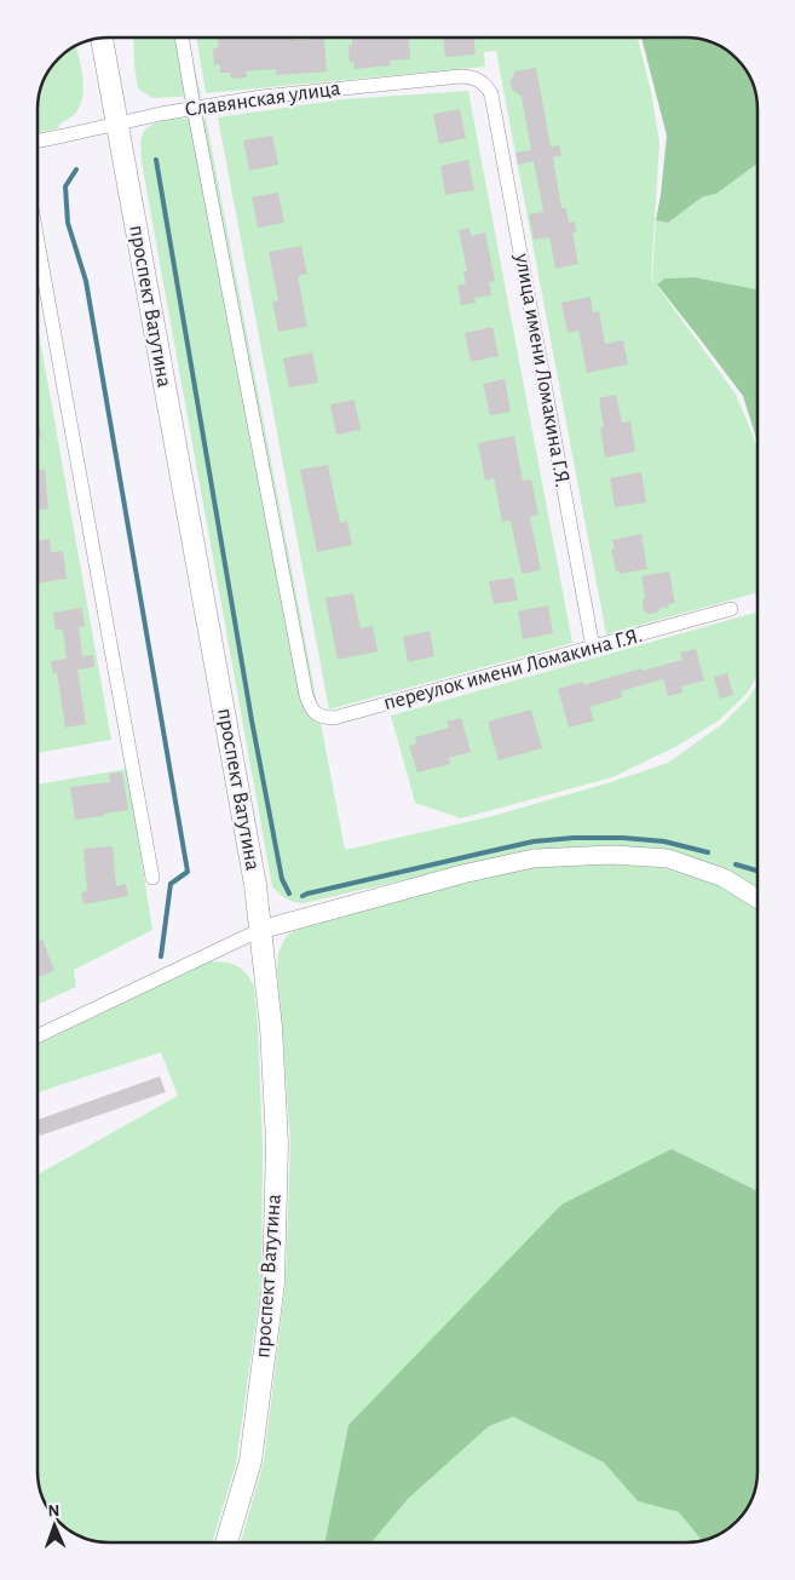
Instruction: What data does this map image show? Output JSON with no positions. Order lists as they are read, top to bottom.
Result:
{
  "streets": {
    "main road": ["проспект Ватутина"],
    "street": ["Славянская улица", "улица имени Ломакина Г.Я.", "переулок имени Ломакина Г.Я."]
  },
  "crossings": [
    ["Славянская улица", "проспект Ватутина"],
    ["Славянская улица", "улица имени Ломакина Г.Я."],
    ["Славянская улица", "переулок имени Ломакина Г.Я."],
    ["улица имени Ломакина Г.Я.", "переулок имени Ломакина Г.Я."]
  ],
  "north": "top"
}
